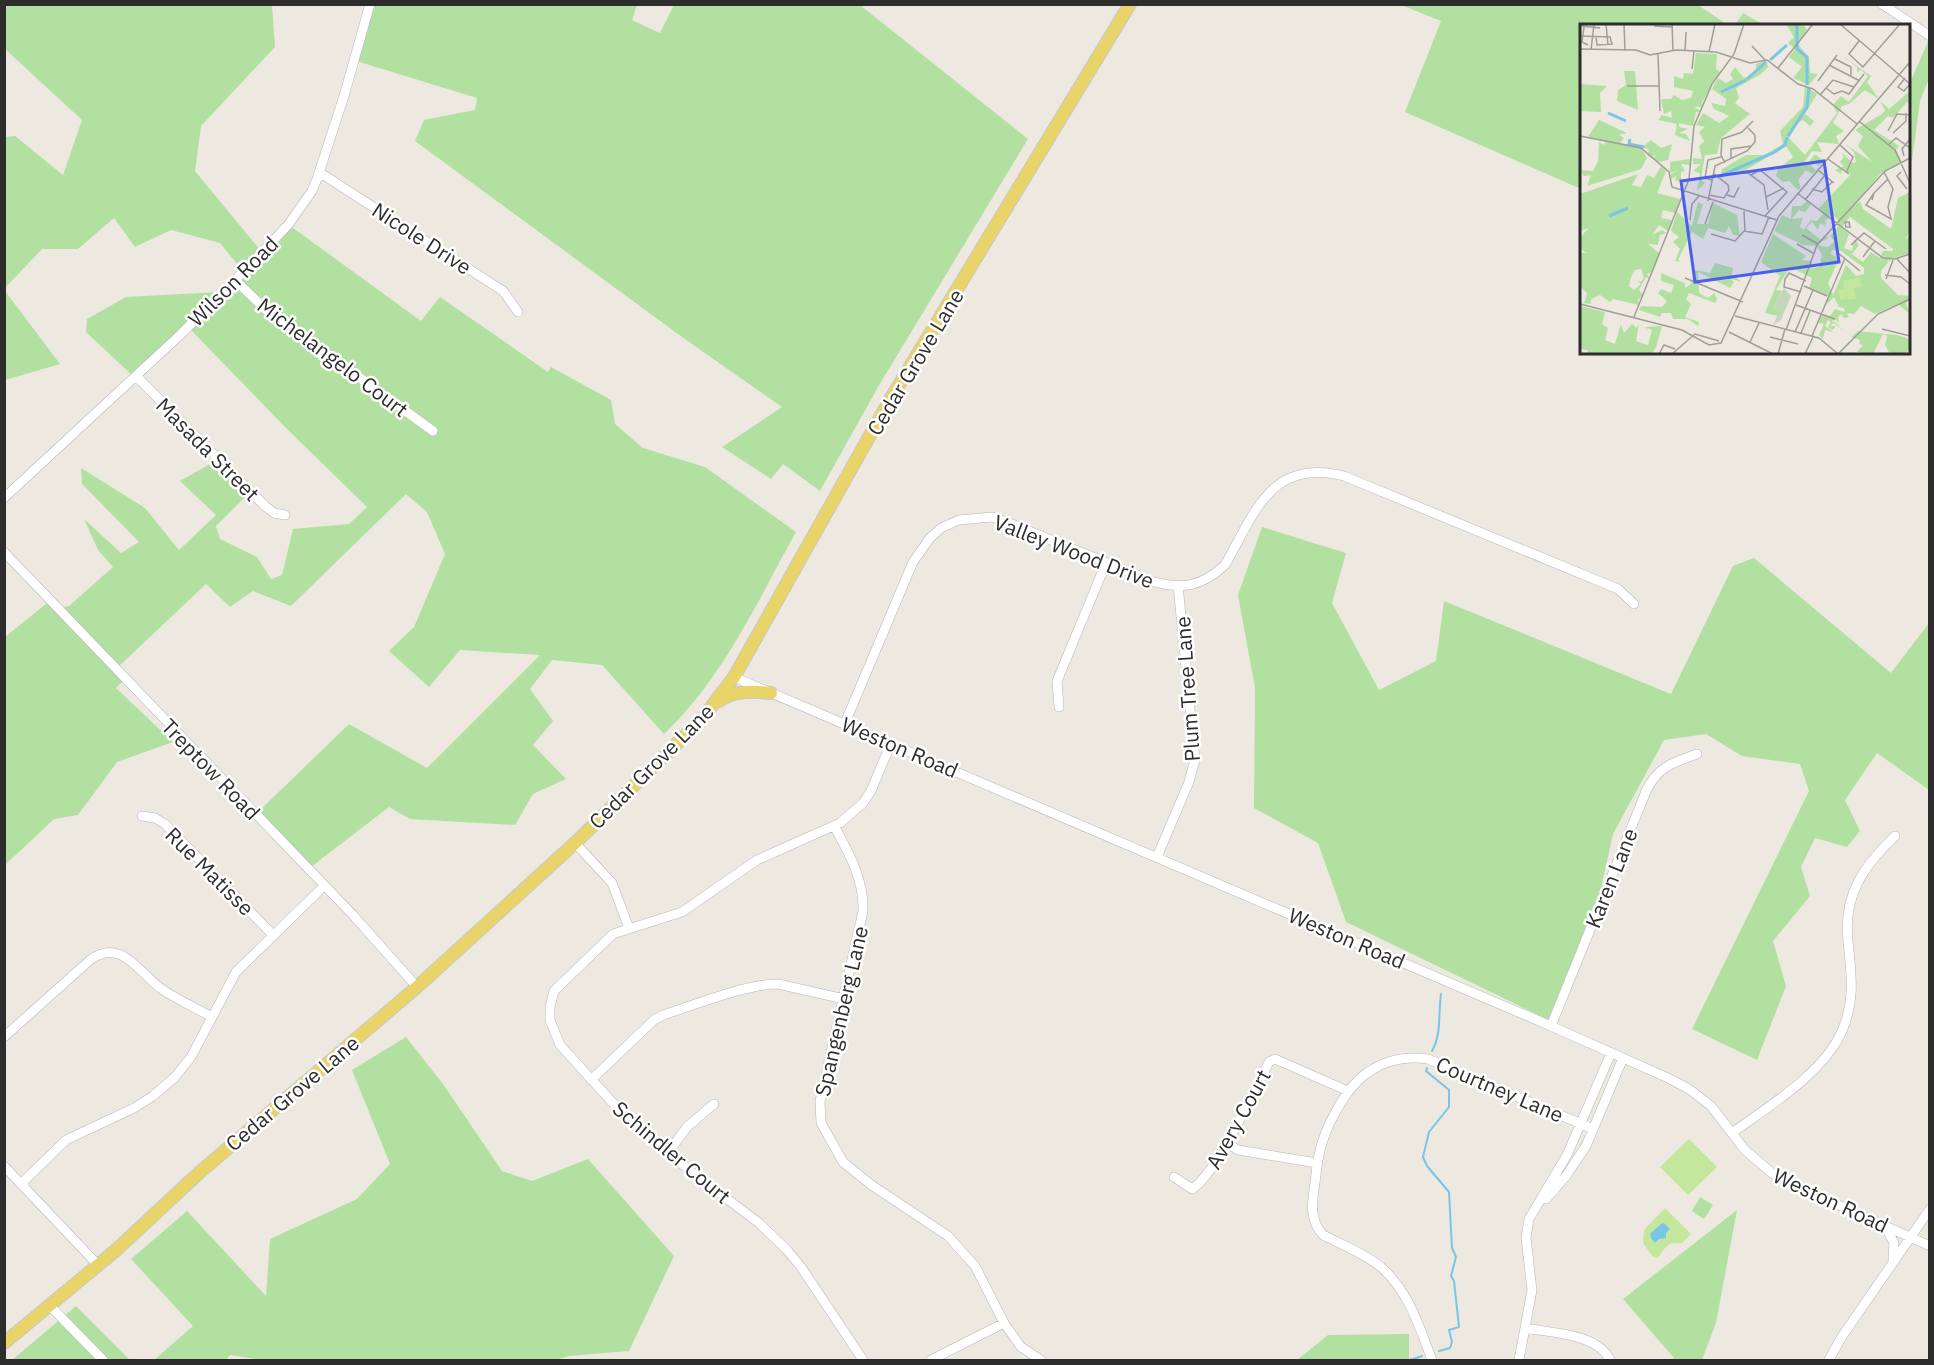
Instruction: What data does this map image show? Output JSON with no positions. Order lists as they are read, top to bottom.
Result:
{
  "streets": {
    "main road": ["Cedar Grove Lane"],
    "street": [
      "Nicole Drive",
      "Wilson Road",
      "Michelangelo Court",
      "Masada Street",
      "Valley Wood Drive",
      "Plum Tree Lane",
      "Weston Road",
      "Treptow Road",
      "Rue Matisse",
      "Karen Lane",
      "Spangenberg Lane",
      "Courtney Lane",
      "Avery Court",
      "Schindler Court"
    ]
  },
  "crossings": [
    ["Nicole Drive", "Wilson Road"],
    ["Wilson Road", "Michelangelo Court"],
    ["Wilson Road", "Masada Street"],
    ["Cedar Grove Lane", "Weston Road"],
    ["Cedar Grove Lane", "Treptow Road"],
    ["Valley Wood Drive", "Plum Tree Lane"],
    ["Valley Wood Drive", "Weston Road"],
    ["Plum Tree Lane", "Weston Road"],
    ["Weston Road", "Karen Lane"],
    ["Weston Road", "Schindler Court"],
    ["Spangenberg Lane", "Schindler Court"],
    ["Courtney Lane", "Avery Court"]
  ]
}
